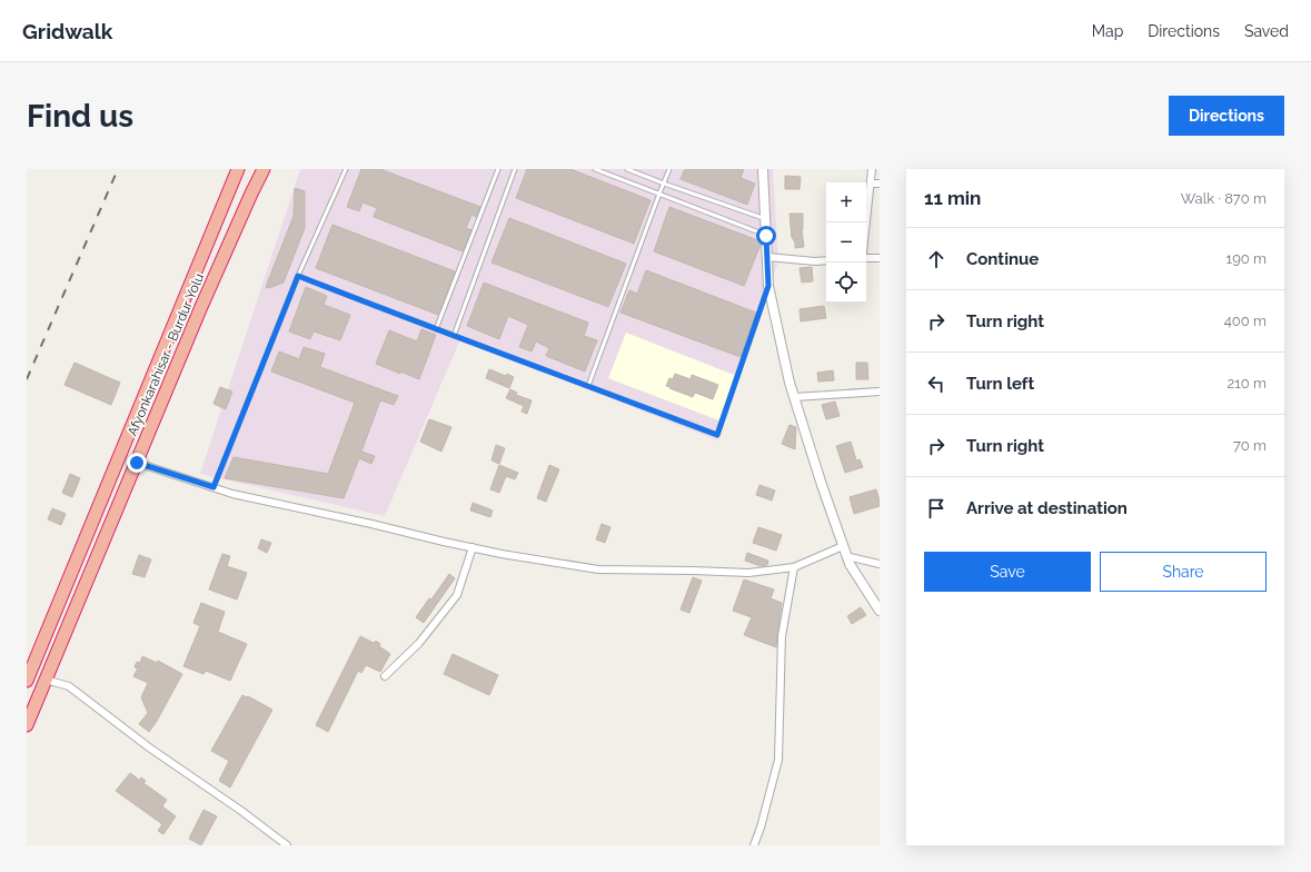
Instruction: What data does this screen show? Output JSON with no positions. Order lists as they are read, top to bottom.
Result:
{
  "streets": {
    "highway": ["Afyonkarahisar - Burdur Yolu"]
  },
  "page": {
    "header": "Gridwalk",
    "nav": ["Map", "Directions", "Saved"],
    "buttons": [
      "Directions",
      ["Save", "Share"]
    ],
    "title": "Find us",
    "heading": ["11 min", "Walk · 870 m"],
    "map_buttons": ["+", "−"],
    "list": [
      ["Continue", "190 m"],
      ["Turn right", "400 m"],
      ["Turn left", "210 m"],
      ["Turn right", "70 m"],
      "Arrive at destination"
    ]
  }
}
